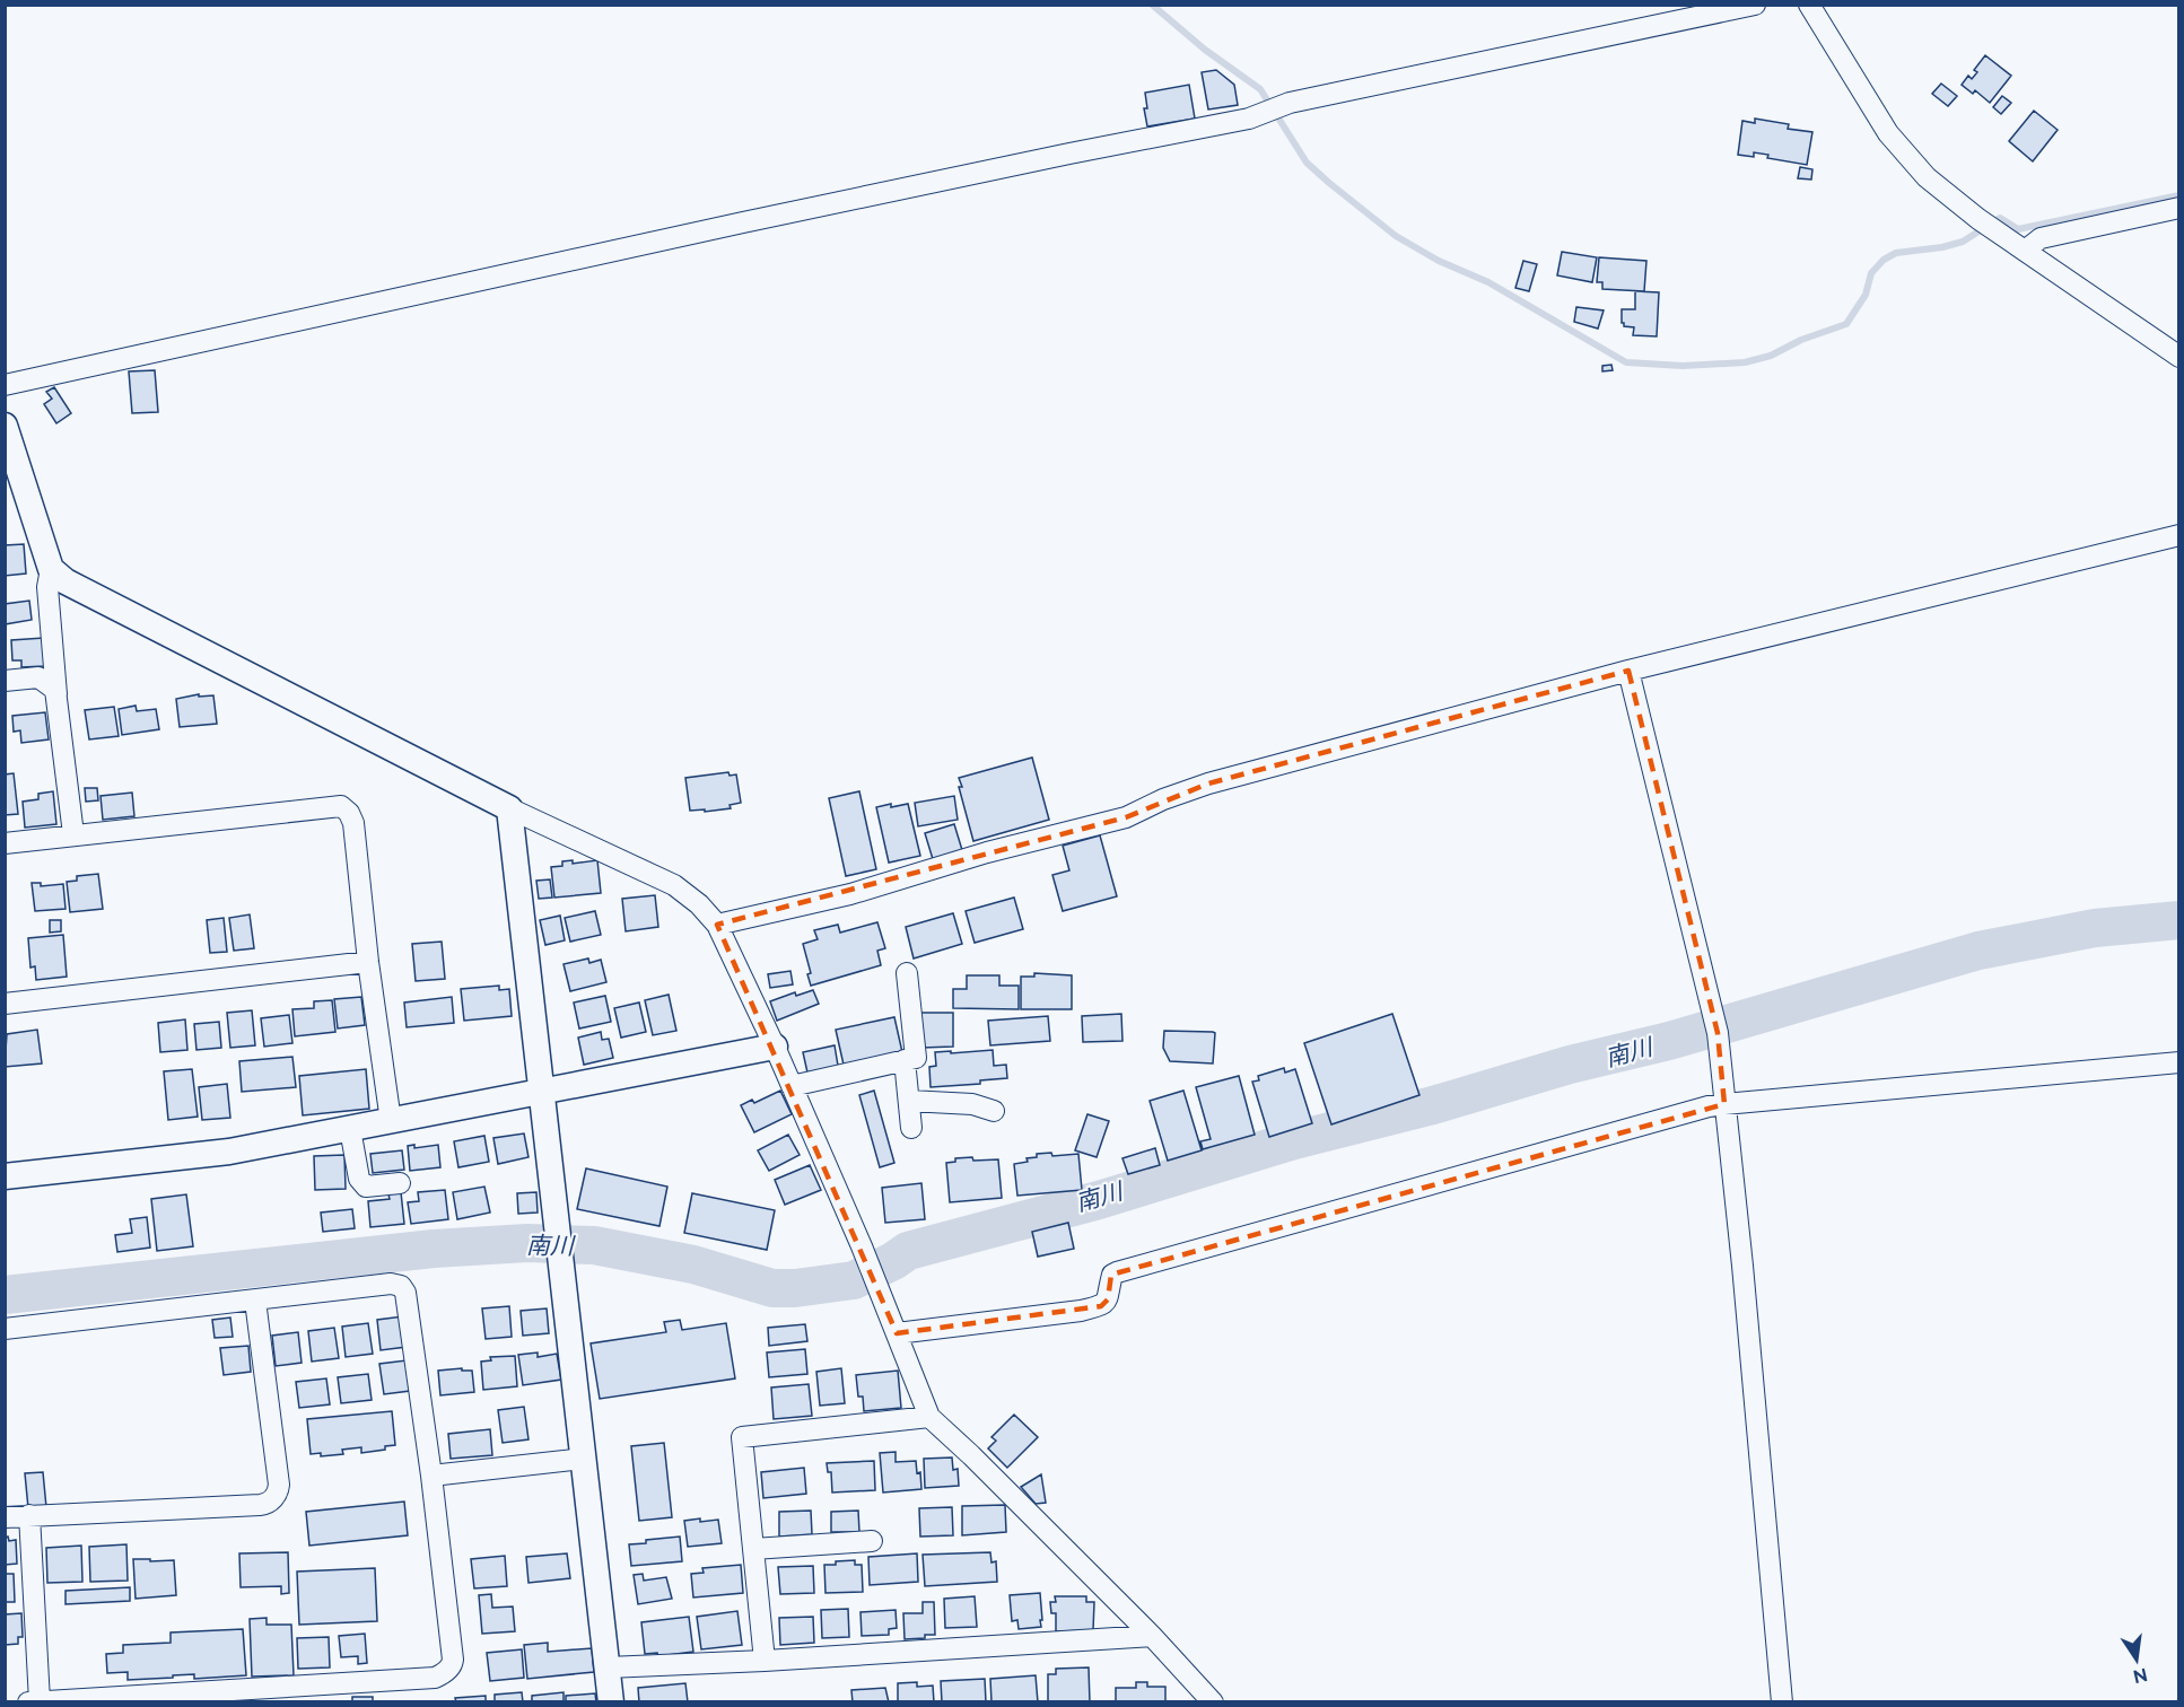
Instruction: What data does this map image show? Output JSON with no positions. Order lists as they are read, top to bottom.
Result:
{
  "water": ["南川"],
  "north": "bottom"
}
